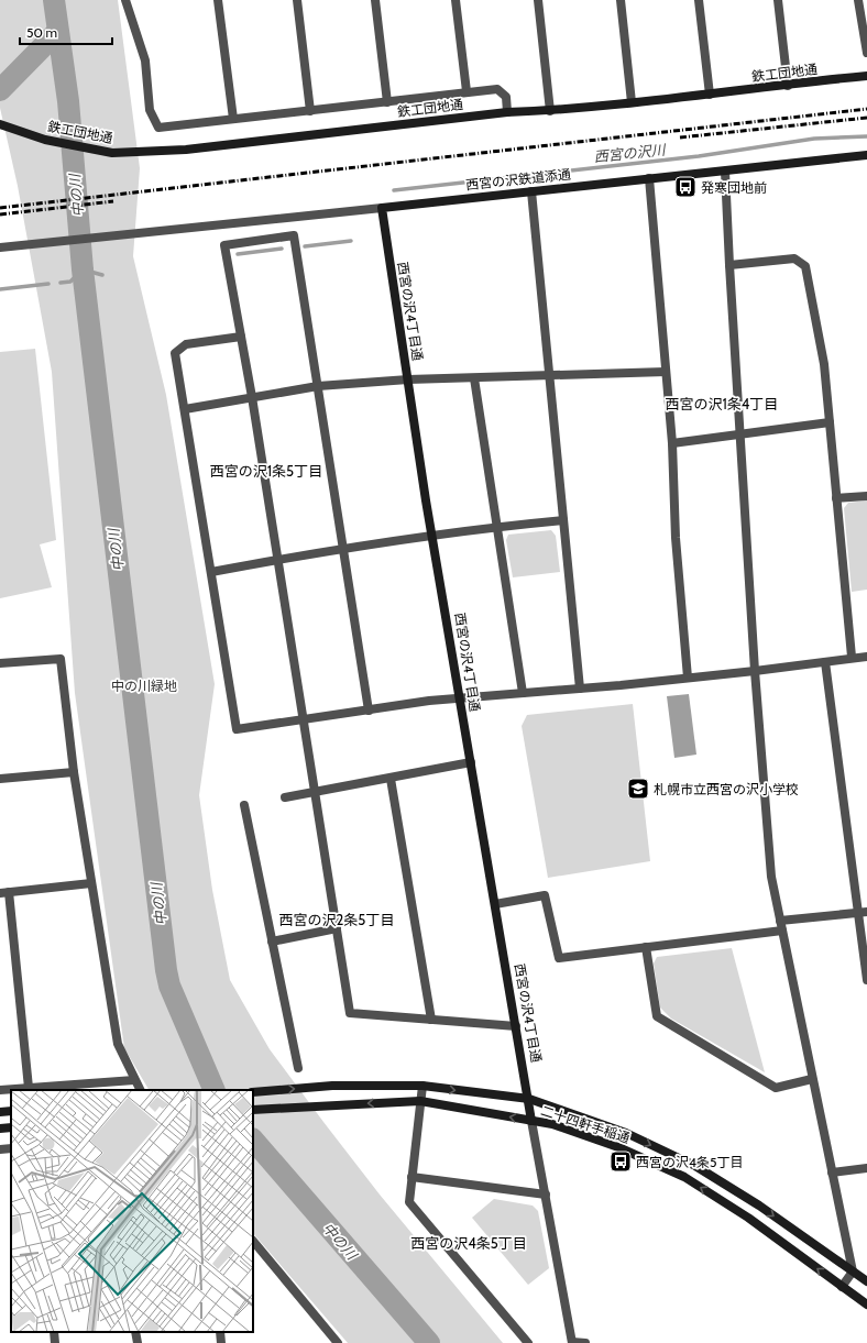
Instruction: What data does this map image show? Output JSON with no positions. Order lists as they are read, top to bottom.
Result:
{
  "streets": {
    "street": [
      "鉄工団地通",
      "西宮の沢鉄道添通",
      "西宮の沢4丁目通",
      "二十四軒手稲通"
    ]
  },
  "crossings": [
    ["西宮の沢鉄道添通", "西宮の沢4丁目通"],
    ["西宮の沢4丁目通", "二十四軒手稲通"]
  ],
  "districts": [
    "西宮の沢1条4丁目",
    "西宮の沢1条5丁目",
    "西宮の沢2条5丁目",
    "西宮の沢4条5丁目"
  ],
  "water": ["西宮の沢川", "中の川"],
  "parks": ["中の川緑地"],
  "places": {
    "bus stop": ["発寒団地前", "西宮の沢4条5丁目"],
    "school or university": ["札幌市立西宮の沢小学校"]
  },
  "scale_bar": "50 m"
}
